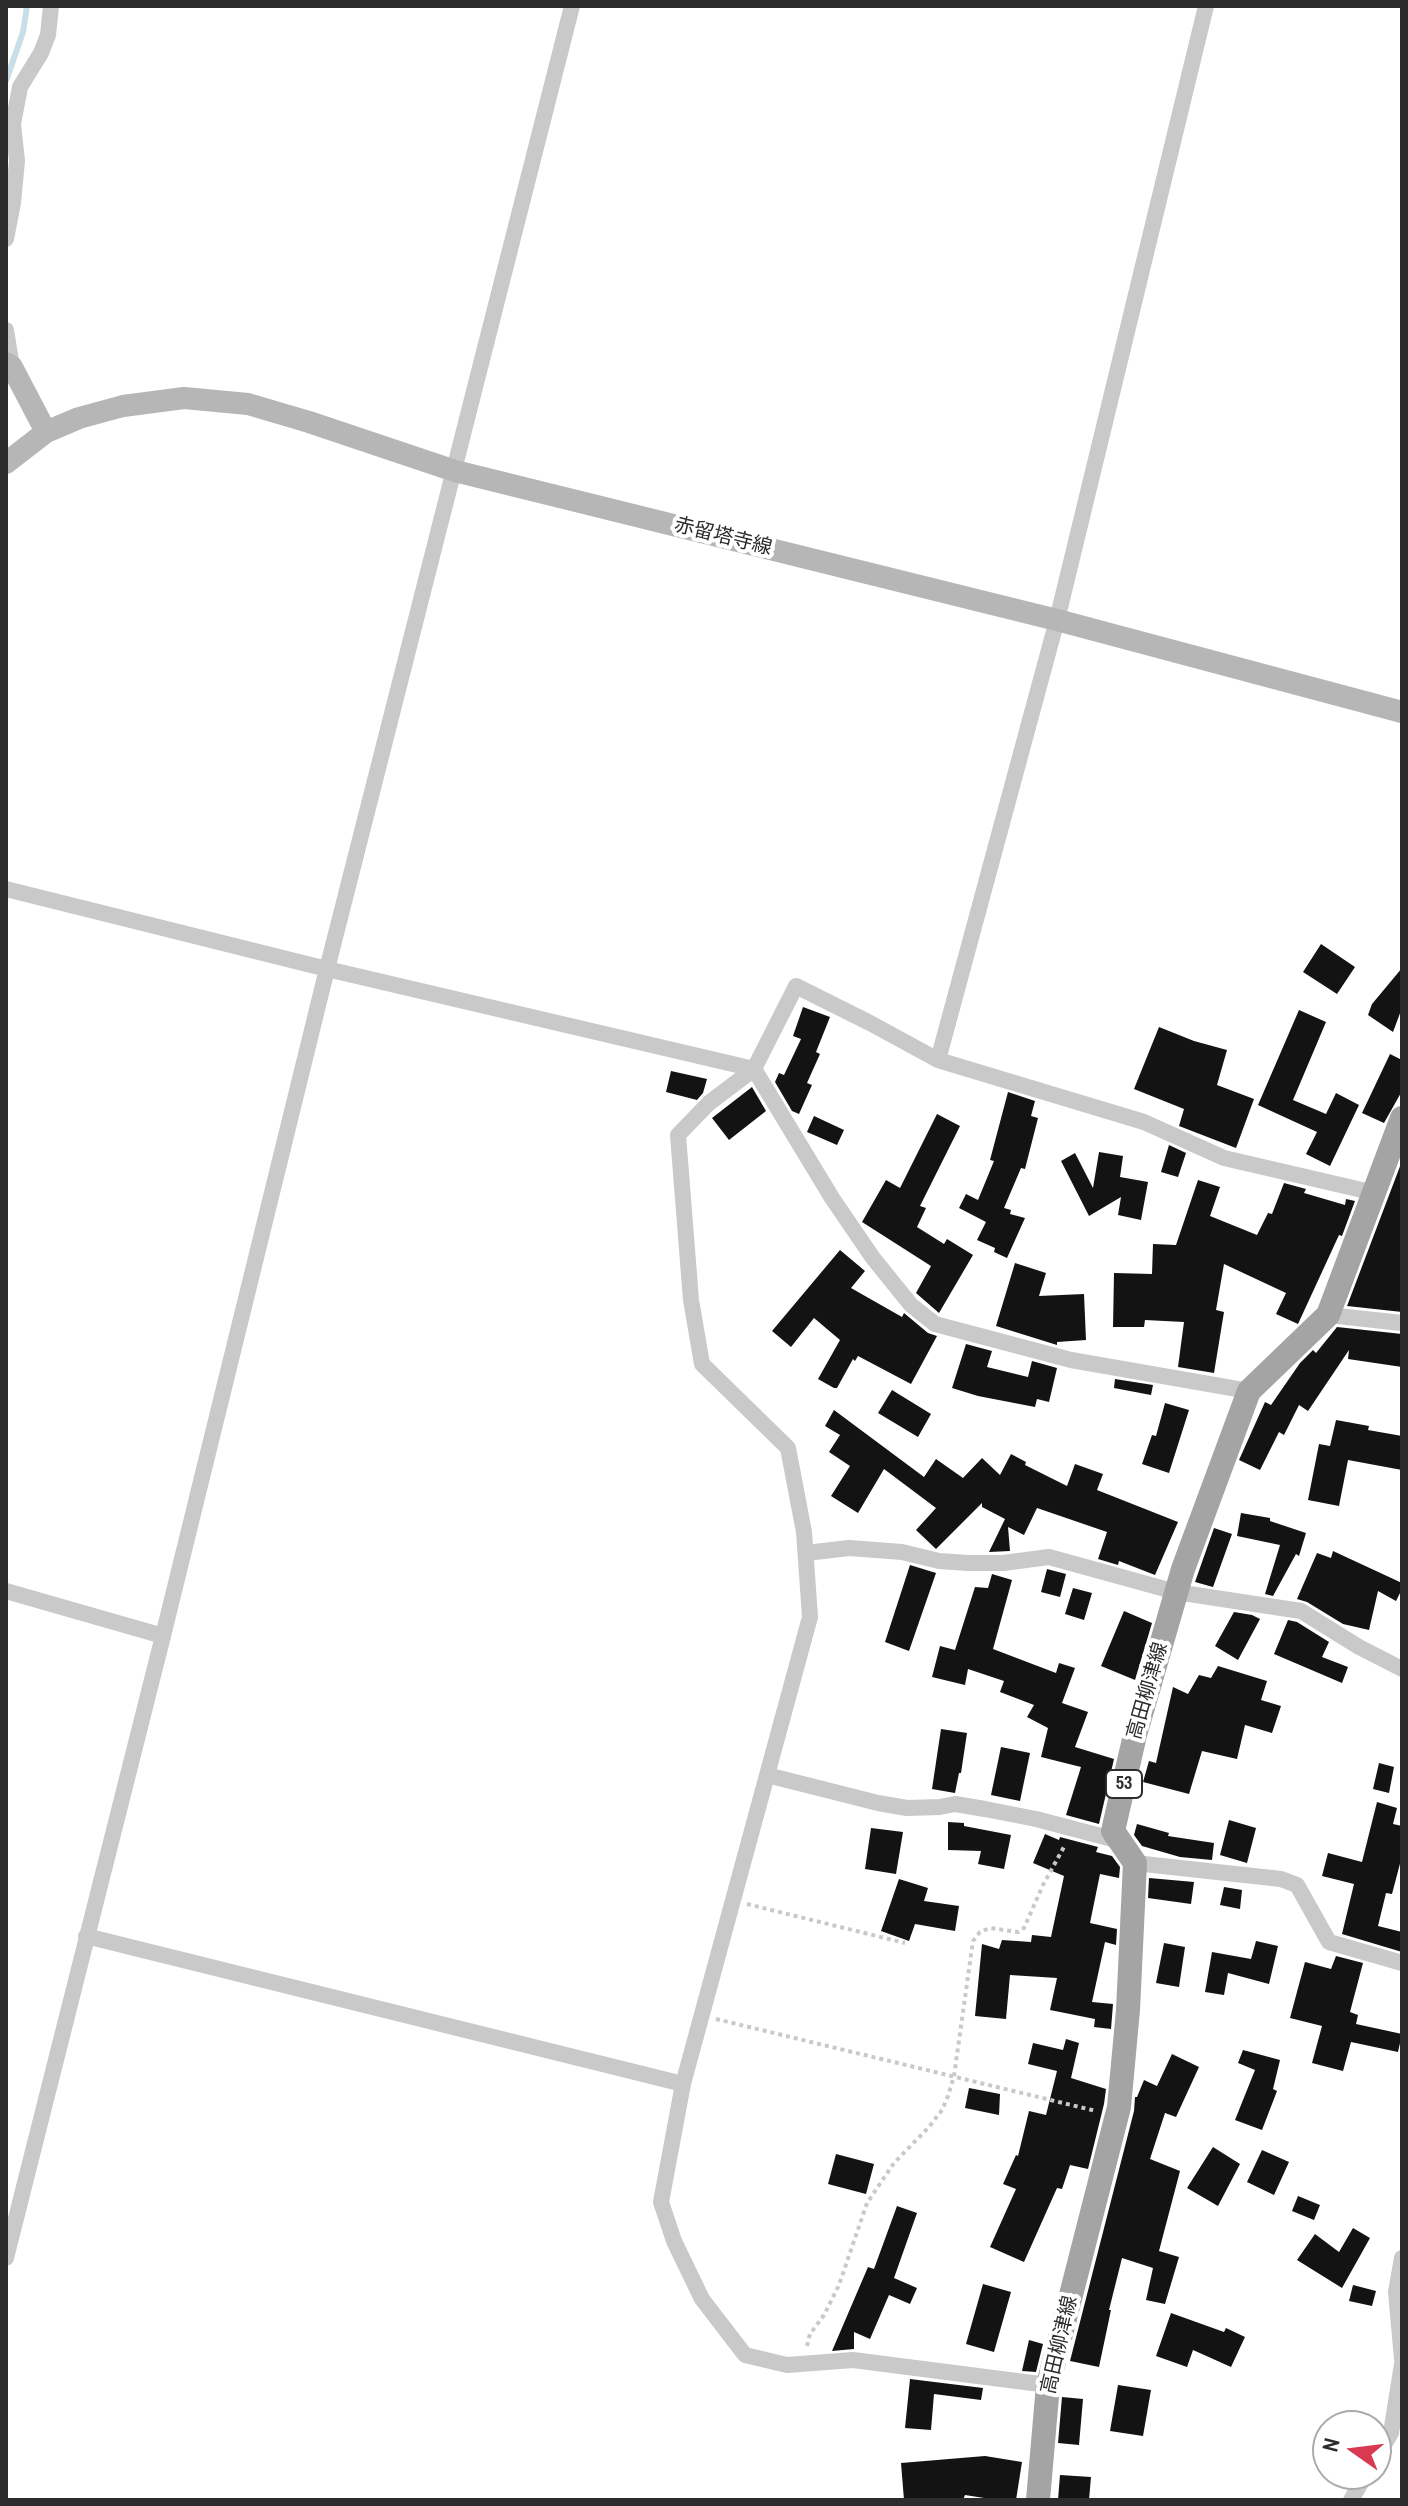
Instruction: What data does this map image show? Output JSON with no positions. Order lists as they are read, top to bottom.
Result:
{
  "streets": {
    "main road": ["赤留塔寺線", "高田柳津線", "53"]
  },
  "north": "left"
}
